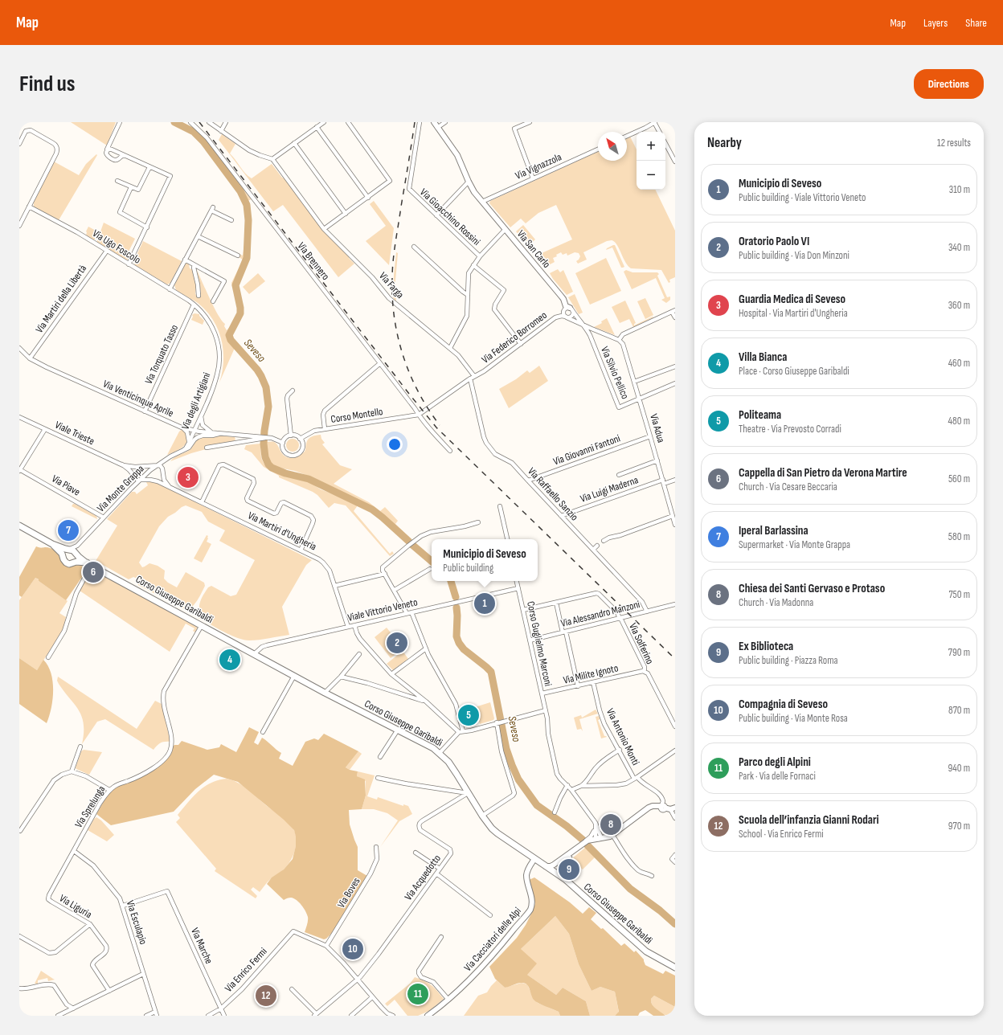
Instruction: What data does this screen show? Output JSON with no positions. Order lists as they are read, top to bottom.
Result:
{
  "streets": {
    "main road": ["Corso Giuseppe Garibaldi"],
    "street": [
      "Via Vignazzola",
      "Via Gioacchino Rossini",
      "Via Ugo Foscolo",
      "Via San Carlo",
      "Via Brennero",
      "Via Farga",
      "Via Martiri della Libertà",
      "Via Federico Borromeo",
      "Via Torquato Tasso",
      "Via Silvio Pellico",
      "Via Venticinque Aprile",
      "Via degli Artigiani",
      "Corso Montello",
      "Via Adua",
      "Viale Trieste",
      "Via Giovanni Fantoni",
      "Via Piave",
      "Via Monte Grappa",
      "Via Luigi Maderna",
      "Via Raffaello Sanzio",
      "Via Martiri d'Ungheria",
      "Viale Vittorio Veneto",
      "Via Alessandro Manzoni",
      "Corso Guglielmo Marconi",
      "Via Solferino",
      "Via Milite Ignoto",
      "Via Antonio Monti",
      "Via Sprelunga",
      "Via Acquedotto",
      "Via Boves",
      "Via Liguria",
      "Via Esculapio",
      "Via Cacciatori delle Alpi",
      "Via Marche",
      "Via Enrico Fermi"
    ]
  },
  "crossings": [
    ["Via Vignazzola", "Via San Carlo"],
    ["Via Ugo Foscolo", "Via Martiri della Libertà"],
    ["Via Ugo Foscolo", "Via Torquato Tasso"],
    ["Via Ugo Foscolo", "Via degli Artigiani"],
    ["Via San Carlo", "Via Federico Borromeo"],
    ["Via Brennero", "Via Federico Borromeo"],
    ["Via Brennero", "Corso Montello"],
    ["Via Farga", "Via Federico Borromeo"],
    ["Via Farga", "Via Raffaello Sanzio"],
    ["Via Martiri della Libertà", "Via Venticinque Aprile"],
    ["Via Federico Borromeo", "Corso Montello"],
    ["Via Federico Borromeo", "Via Raffaello Sanzio"],
    ["Via Torquato Tasso", "Via Venticinque Aprile"],
    ["Via Torquato Tasso", "Via degli Artigiani"],
    ["Via Silvio Pellico", "Via Adua"],
    ["Via Venticinque Aprile", "Via degli Artigiani"],
    ["Via Venticinque Aprile", "Corso Montello"],
    ["Via degli Artigiani", "Via Monte Grappa"],
    ["Via Adua", "Via Giovanni Fantoni"],
    ["Via Adua", "Via Luigi Maderna"],
    ["Viale Trieste", "Via Monte Grappa"],
    ["Viale Trieste", "Via Martiri d'Ungheria"],
    ["Via Giovanni Fantoni", "Via Raffaello Sanzio"],
    ["Via Piave", "Via Monte Grappa"],
    ["Via Monte Grappa", "Via Martiri d'Ungheria"],
    ["Via Monte Grappa", "Corso Giuseppe Garibaldi"],
    ["Via Luigi Maderna", "Via Raffaello Sanzio"],
    ["Via Raffaello Sanzio", "Via Alessandro Manzoni"],
    ["Via Martiri d'Ungheria", "Viale Vittorio Veneto"],
    ["Corso Giuseppe Garibaldi", "Viale Vittorio Veneto"],
    ["Corso Giuseppe Garibaldi", "Via Sprelunga"],
    ["Corso Giuseppe Garibaldi", "Via Acquedotto"],
    ["Corso Giuseppe Garibaldi", "Via Cacciatori delle Alpi"],
    ["Viale Vittorio Veneto", "Corso Guglielmo Marconi"],
    ["Via Alessandro Manzoni", "Corso Guglielmo Marconi"],
    ["Via Alessandro Manzoni", "Via Solferino"],
    ["Corso Guglielmo Marconi", "Via Milite Ignoto"],
    ["Via Solferino", "Via Milite Ignoto"],
    ["Via Milite Ignoto", "Via Antonio Monti"],
    ["Via Sprelunga", "Via Liguria"],
    ["Via Sprelunga", "Via Esculapio"],
    ["Via Boves", "Via Enrico Fermi"],
    ["Via Esculapio", "Via Marche"],
    ["Via Marche", "Via Enrico Fermi"]
  ],
  "water": ["Seveso"],
  "north": "top left",
  "page": {
    "header": "Map",
    "nav": ["Map", "Layers", "Share"],
    "buttons": "Directions",
    "title": "Find us",
    "heading": ["Nearby", "12 results"],
    "map_buttons": ["+", "−"],
    "list": [
      {
        "mark": "1",
        "name": "Municipio di Seveso",
        "note": "Public building · Viale Vittorio Veneto",
        "value": "310 m"
      },
      {
        "mark": "2",
        "name": "Oratorio Paolo VI",
        "note": "Public building · Via Don Minzoni",
        "value": "340 m"
      },
      {
        "mark": "3",
        "name": "Guardia Medica di Seveso",
        "note": "Hospital · Via Martiri d'Ungheria",
        "value": "360 m"
      },
      {
        "mark": "4",
        "name": "Villa Bianca",
        "note": "Place · Corso Giuseppe Garibaldi",
        "value": "460 m"
      },
      {
        "mark": "5",
        "name": "Politeama",
        "note": "Theatre · Via Prevosto Corradi",
        "value": "480 m"
      },
      {
        "mark": "6",
        "name": "Cappella di San Pietro da Verona Martire",
        "note": "Church · Via Cesare Beccaria",
        "value": "560 m"
      },
      {
        "mark": "7",
        "name": "Iperal Barlassina",
        "note": "Supermarket · Via Monte Grappa",
        "value": "580 m"
      },
      {
        "mark": "8",
        "name": "Chiesa dei Santi Gervaso e Protaso",
        "note": "Church · Via Madonna",
        "value": "750 m"
      },
      {
        "mark": "9",
        "name": "Ex Biblioteca",
        "note": "Public building · Piazza Roma",
        "value": "790 m"
      },
      {
        "mark": "10",
        "name": "Compagnia di Seveso",
        "note": "Public building · Via Monte Rosa",
        "value": "870 m"
      },
      {
        "mark": "11",
        "name": "Parco degli Alpini",
        "note": "Park · Via delle Fornaci",
        "value": "940 m"
      },
      {
        "mark": "12",
        "name": "Scuola dell’infanzia Gianni Rodari",
        "note": "School · Via Enrico Fermi",
        "value": "970 m"
      }
    ],
    "pins": [
      "3",
      "7",
      "6",
      "1",
      "2",
      "4",
      "5",
      "8",
      "9",
      "10",
      "11",
      "12"
    ],
    "popup": ["Municipio di Seveso", "Public building"]
  }
}
